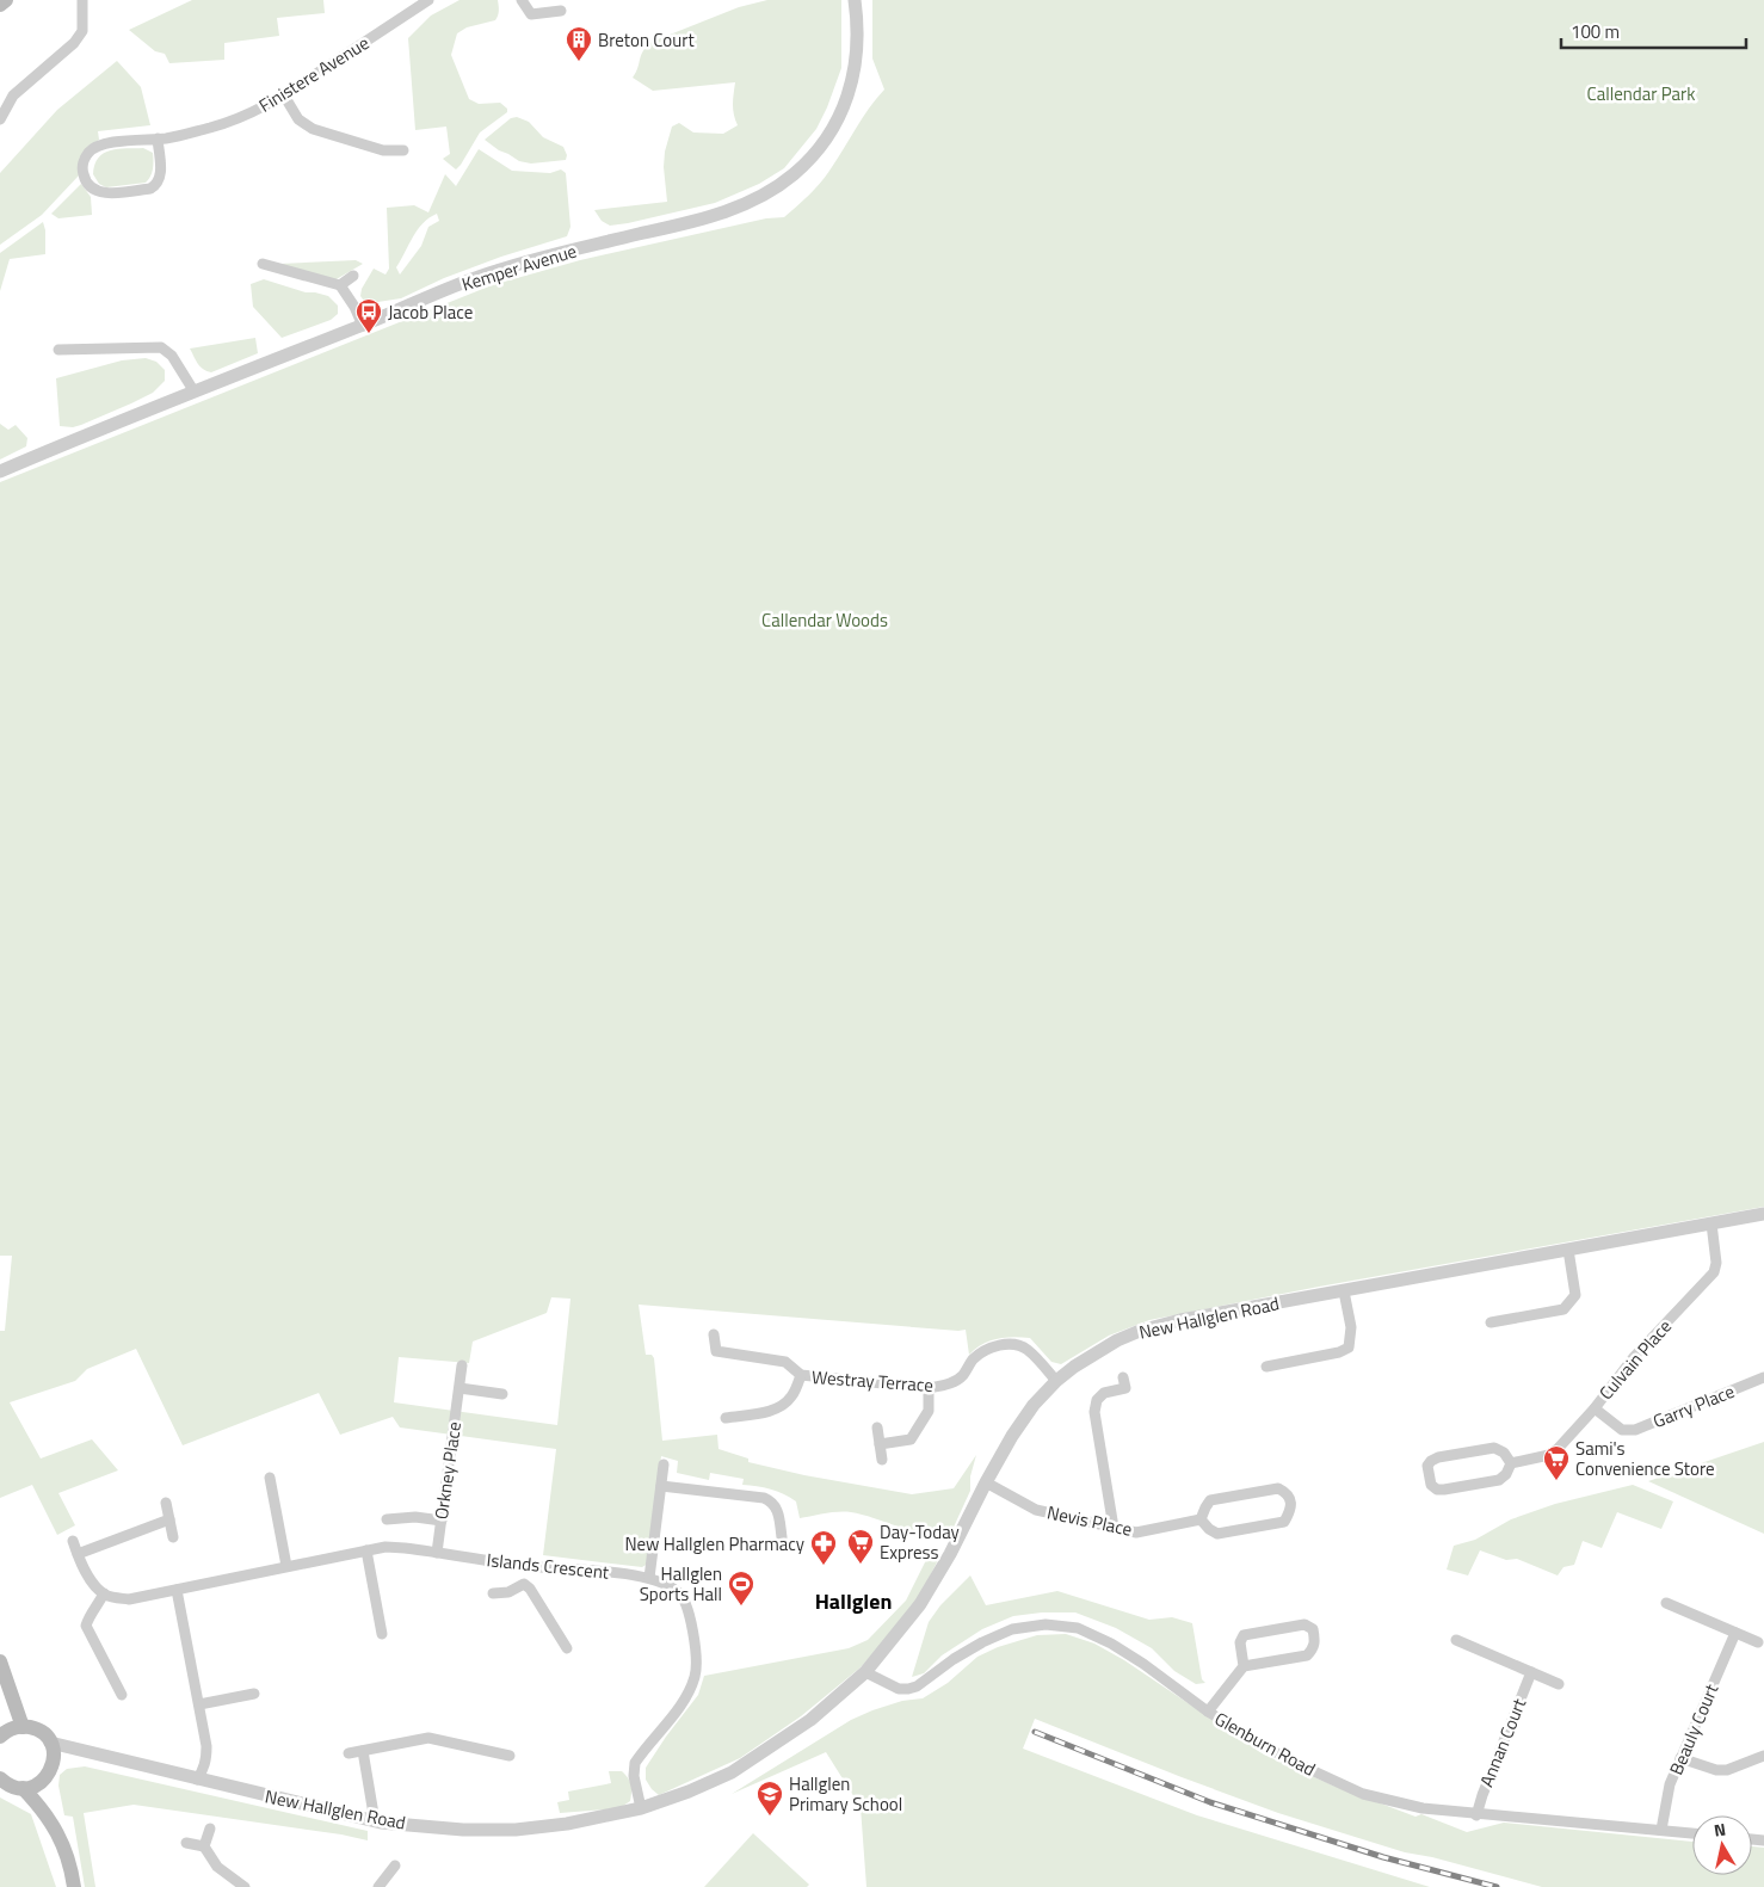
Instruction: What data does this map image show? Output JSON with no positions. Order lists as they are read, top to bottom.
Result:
{
  "streets": {
    "street": [
      "Finistere Avenue",
      "Kemper Avenue",
      "New Hallglen Road",
      "Culvain Place",
      "Westray Terrace",
      "Garry Place",
      "Orkney Place",
      "Nevis Place",
      "Islands Crescent",
      "Beauly Court",
      "Annan Court",
      "Glenburn Road"
    ]
  },
  "crossings": [
    ["New Hallglen Road", "Culvain Place"],
    ["New Hallglen Road", "Westray Terrace"],
    ["New Hallglen Road", "Nevis Place"],
    ["New Hallglen Road", "Islands Crescent"],
    ["New Hallglen Road", "Glenburn Road"],
    ["Culvain Place", "Garry Place"],
    ["Orkney Place", "Islands Crescent"],
    ["Beauly Court", "Glenburn Road"],
    ["Annan Court", "Glenburn Road"]
  ],
  "districts": ["Hallglen"],
  "parks": ["Callendar Park", "Callendar Woods"],
  "places": {
    "building": ["Breton Court"],
    "bus stop": ["Jacob Place"],
    "supermarket": ["Sami's Convenience Store", "Day-Today Express"],
    "pharmacy": ["New Hallglen Pharmacy"],
    "sports": ["Hallglen Sports Hall"],
    "school or university": ["Hallglen Primary School"]
  },
  "scale_bar": "100 m",
  "north": "top"
}
